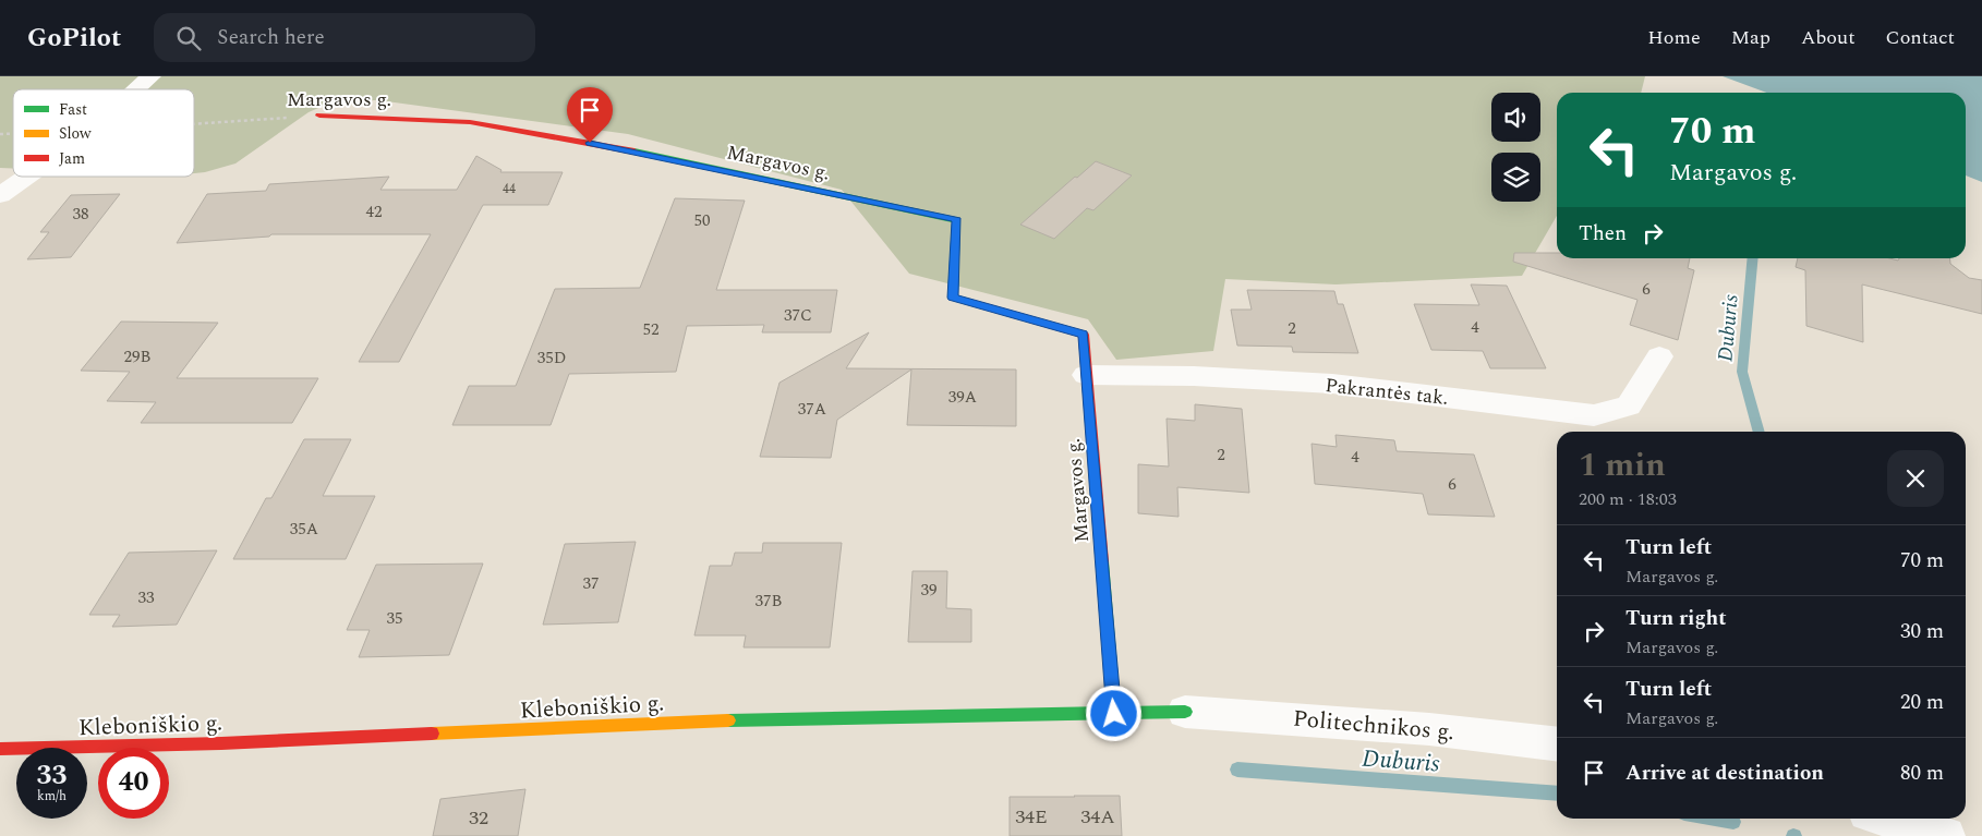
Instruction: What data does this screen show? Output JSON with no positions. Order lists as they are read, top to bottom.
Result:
{
  "streets": {
    "street": [
      "Margavos g.",
      "Pakrantės tak.",
      "Kleboniškio g.",
      "Politechnikos g."
    ]
  },
  "crossings": [
    ["Margavos g.", "Pakrantės tak."],
    ["Margavos g.", "Kleboniškio g."],
    ["Kleboniškio g.", "Politechnikos g."]
  ],
  "water": ["Duburis"],
  "house_numbers": [
    "44",
    "42",
    "38",
    "50",
    "6",
    "37C",
    "4",
    "2",
    "52",
    "29B",
    "35D",
    "39A",
    "37A",
    "2",
    "4",
    "6",
    "35A",
    "37",
    "39",
    "33",
    "37B",
    "35",
    "34E",
    "34A",
    "32"
  ],
  "legend": ["Fast", "Slow", "Jam"],
  "page": {
    "header": "GoPilot",
    "search": "Search here",
    "nav": [
      "Home",
      "Map",
      "About",
      "Contact"
    ],
    "turn": ["70 m", "Margavos g."],
    "then": "Then",
    "heading": ["1 min", "200 m · 18:03"],
    "list": [
      {
        "name": "Turn left",
        "note": "Margavos g.",
        "value": "70 m"
      },
      {
        "name": "Turn right",
        "note": "Margavos g.",
        "value": "30 m"
      },
      {
        "name": "Turn left",
        "note": "Margavos g.",
        "value": "20 m"
      },
      {
        "name": "Arrive at destination",
        "value": "80 m"
      }
    ],
    "speed": "33 km/h",
    "limit": "40"
  }
}
